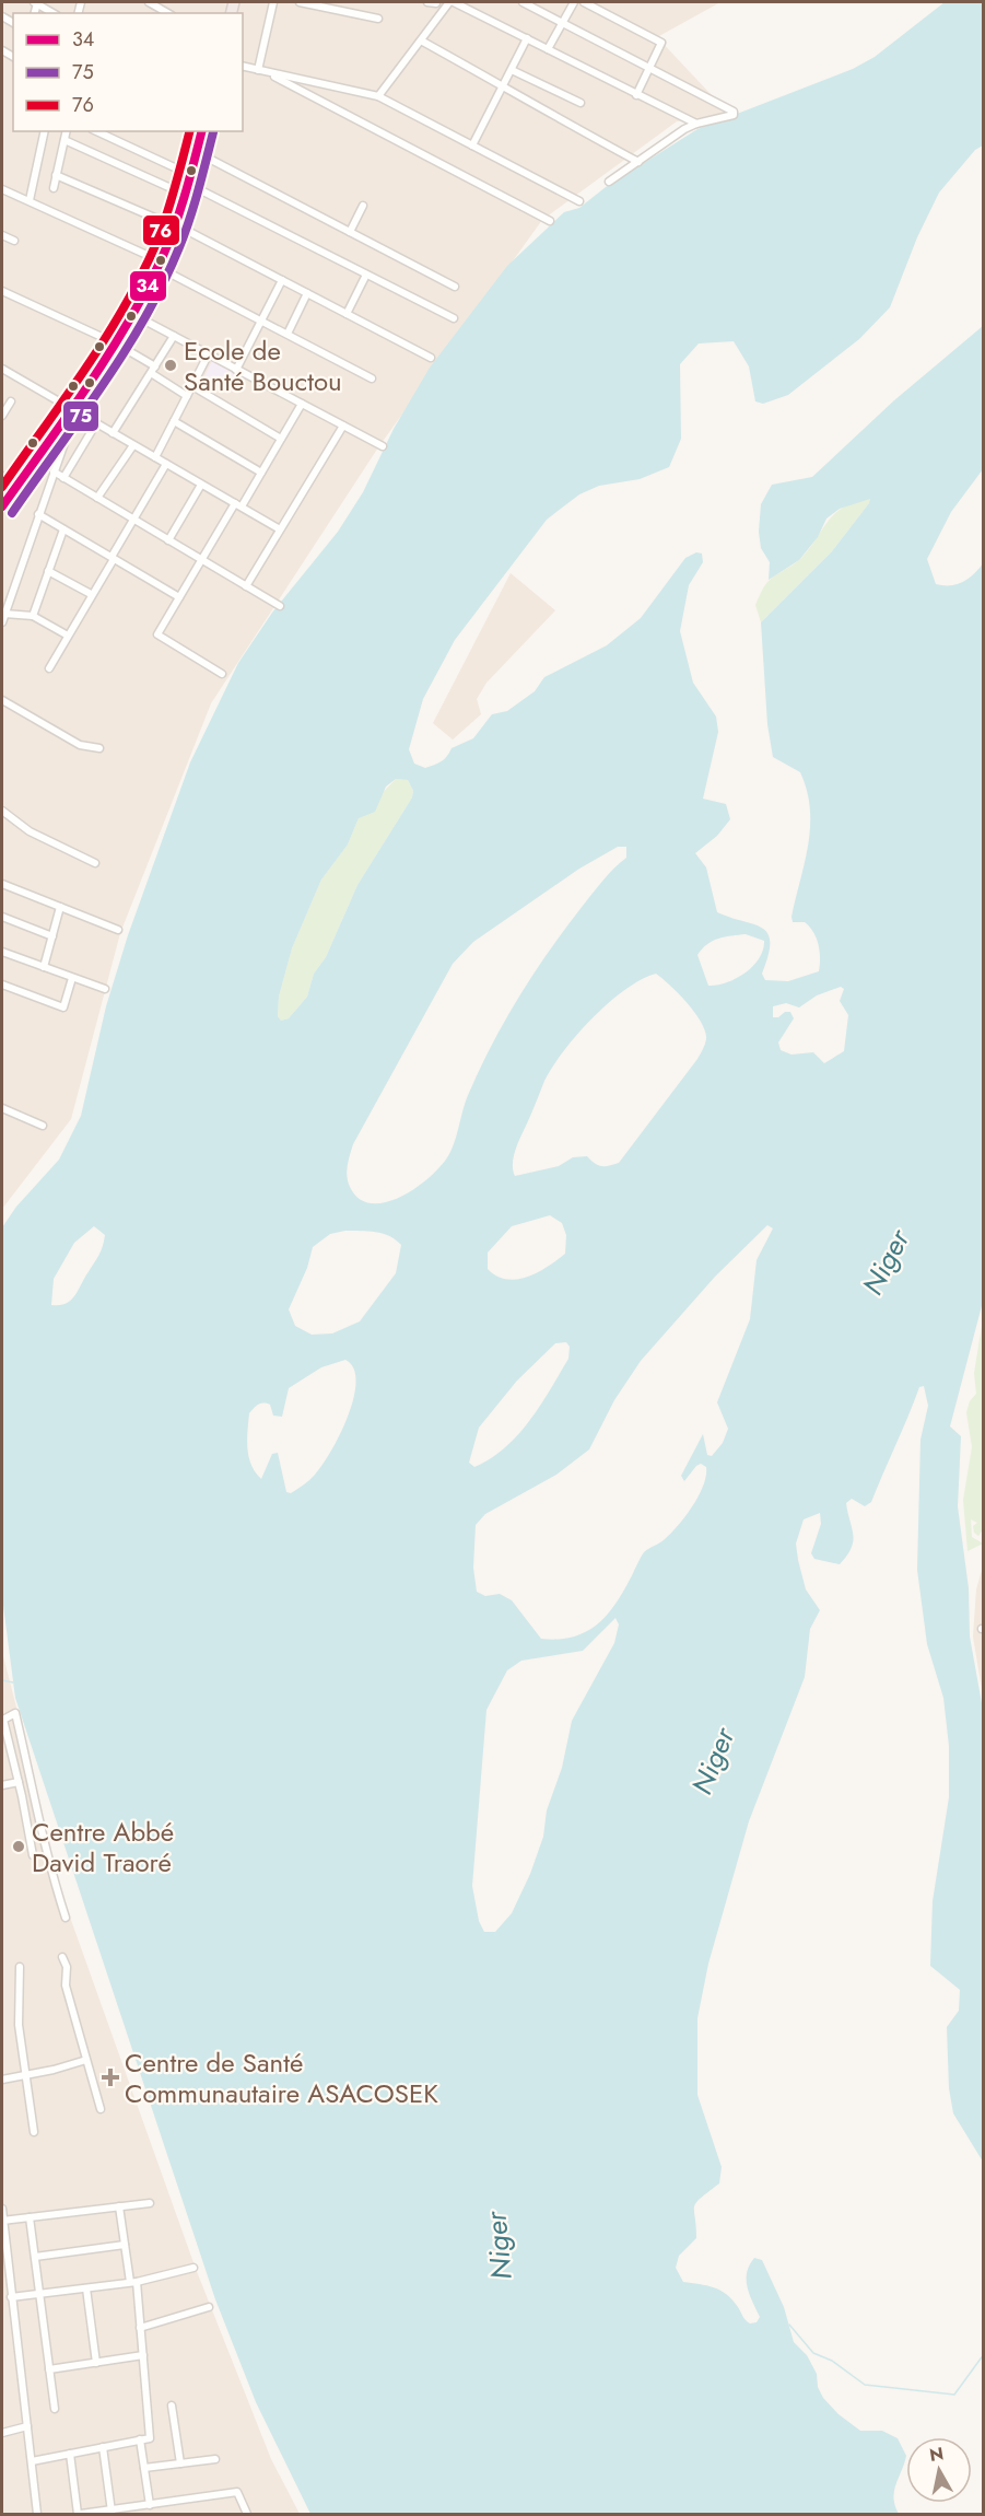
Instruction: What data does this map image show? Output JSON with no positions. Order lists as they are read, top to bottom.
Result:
{
  "water": ["Niger"],
  "places": {
    "other": ["Ecole de Santé Bouctou", "Centre Abbé David Traoré"],
    "health": ["Centre de Santé Communautaire ASACOSEK"]
  },
  "lines": ["transit line 34", "transit line 76", "transit line 75"],
  "legend": ["34", "75", "76"],
  "north": "top"
}
